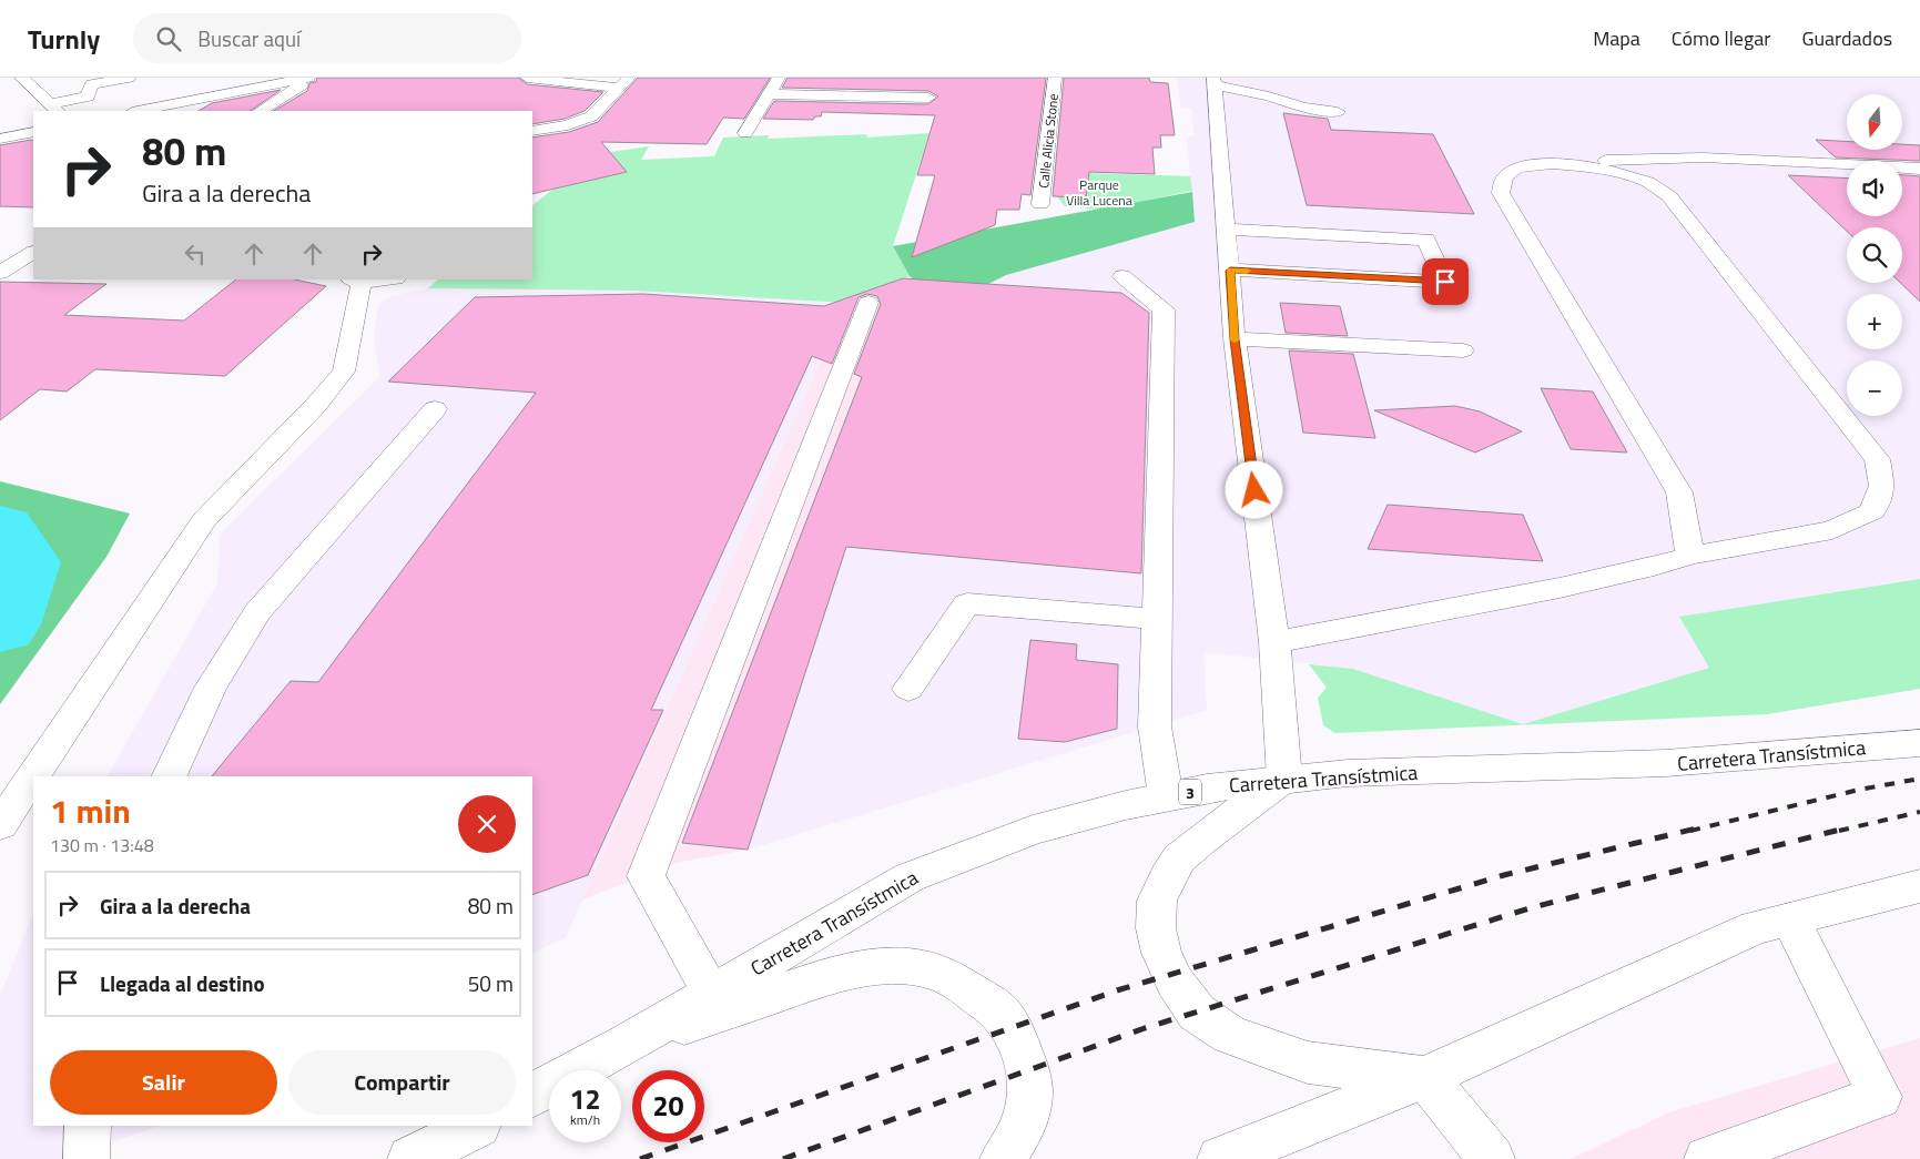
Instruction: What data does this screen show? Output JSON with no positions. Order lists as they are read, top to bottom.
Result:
{
  "streets": {
    "main road": ["Calle Alicia Stone", "Carretera Transístmica", "3"]
  },
  "parks": ["Parque Villa Lucena"],
  "north": "bottom",
  "page": {
    "header": "Turnly",
    "search": "Buscar aquí",
    "nav": ["Mapa", "Cómo llegar", "Guardados"],
    "map_buttons": ["+", "−"],
    "turn": ["80 m", "Gira a la derecha"],
    "heading": ["1 min", "130 m · 13:48"],
    "list": [
      {
        "name": "Gira a la derecha",
        "value": "80 m"
      },
      {
        "name": "Llegada al destino",
        "value": "50 m"
      }
    ],
    "buttons": ["Salir", "Compartir"],
    "speed": "12 km/h",
    "limit": "20"
  }
}
